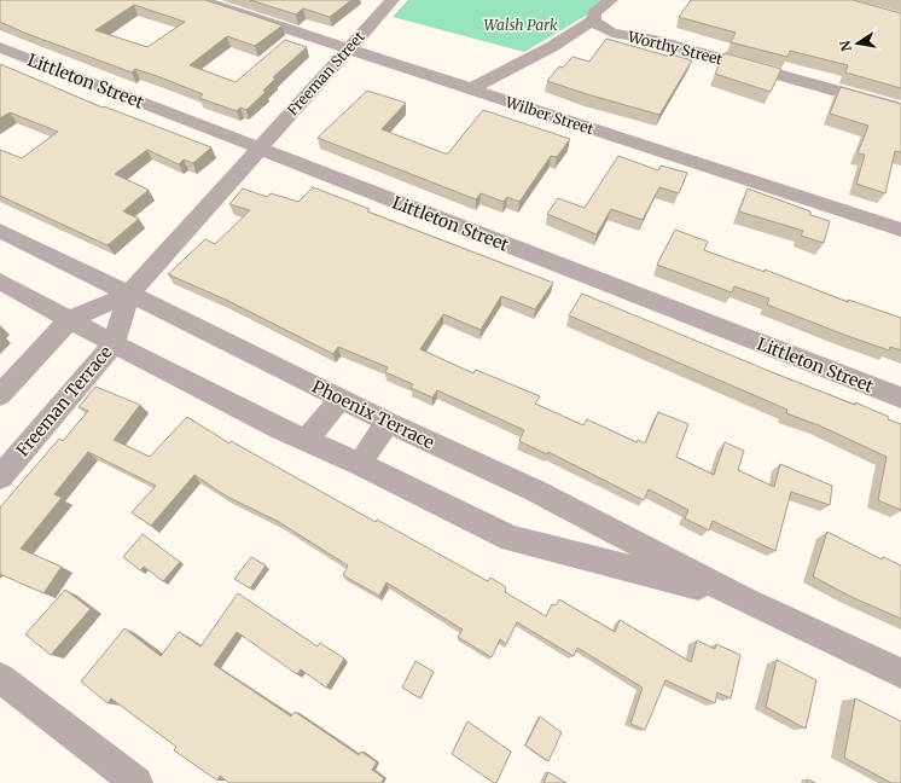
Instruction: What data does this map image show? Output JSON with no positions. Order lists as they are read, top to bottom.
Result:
{
  "streets": {
    "street": [
      "Worthy Street",
      "Freeman Street",
      "Littleton Street",
      "Wilber Street",
      "Freeman Terrace",
      "Phoenix Terrace"
    ]
  },
  "crossings": [
    ["Freeman Street", "Littleton Street"],
    ["Freeman Street", "Wilber Street"],
    ["Freeman Street", "Freeman Terrace"],
    ["Littleton Street", "Freeman Terrace"],
    ["Freeman Terrace", "Phoenix Terrace"]
  ],
  "parks": ["Walsh Park"],
  "north": "left"
}
